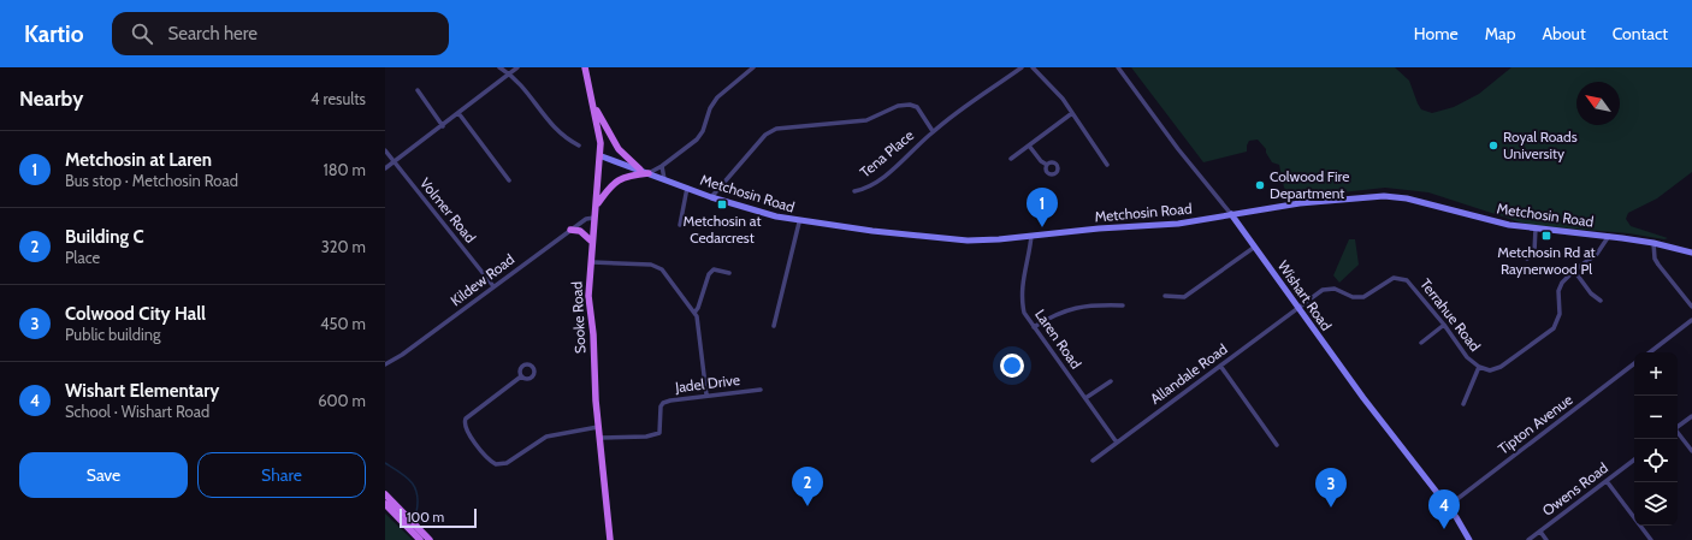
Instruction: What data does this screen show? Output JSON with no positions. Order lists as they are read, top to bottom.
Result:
{
  "streets": {
    "main road": ["Metchosin Road", "Wishart Road", "Sooke Road"],
    "street": [
      "Tena Place",
      "Volmer Road",
      "Kildew Road",
      "Terrahue Road",
      "Laren Road",
      "Allandale Road",
      "Jadel Drive",
      "Tipton Avenue",
      "Owens Road"
    ]
  },
  "crossings": [
    ["Metchosin Road", "Wishart Road"],
    ["Metchosin Road", "Terrahue Road"],
    ["Metchosin Road", "Sooke Road"],
    ["Metchosin Road", "Laren Road"],
    ["Volmer Road", "Kildew Road"],
    ["Kildew Road", "Sooke Road"],
    ["Wishart Road", "Terrahue Road"],
    ["Wishart Road", "Allandale Road"],
    ["Wishart Road", "Tipton Avenue"],
    ["Terrahue Road", "Allandale Road"],
    ["Sooke Road", "Jadel Drive"],
    ["Laren Road", "Allandale Road"]
  ],
  "places": {
    "other": ["Royal Roads University", "Colwood Fire Department"],
    "transit": ["Metchosin at Cedarcrest", "Metchosin Rd at Raynerwood Pl"]
  },
  "scale_bar": "100 m",
  "north": "top left",
  "page": {
    "header": "Kartio",
    "search": "Search here",
    "nav": [
      "Home",
      "Map",
      "About",
      "Contact"
    ],
    "heading": ["Nearby", "4 results"],
    "list": [
      {
        "mark": "1",
        "name": "Metchosin at Laren",
        "note": "Bus stop · Metchosin Road",
        "value": "180 m"
      },
      {
        "mark": "2",
        "name": "Building C",
        "note": "Place",
        "value": "320 m"
      },
      {
        "mark": "3",
        "name": "Colwood City Hall",
        "note": "Public building",
        "value": "450 m"
      },
      {
        "mark": "4",
        "name": "Wishart Elementary",
        "note": "School · Wishart Road",
        "value": "600 m"
      }
    ],
    "pins": [
      "1",
      "2",
      "3",
      "4"
    ],
    "map_buttons": ["+", "−"],
    "buttons": ["Save", "Share"],
    "scale": "100 m"
  }
}
